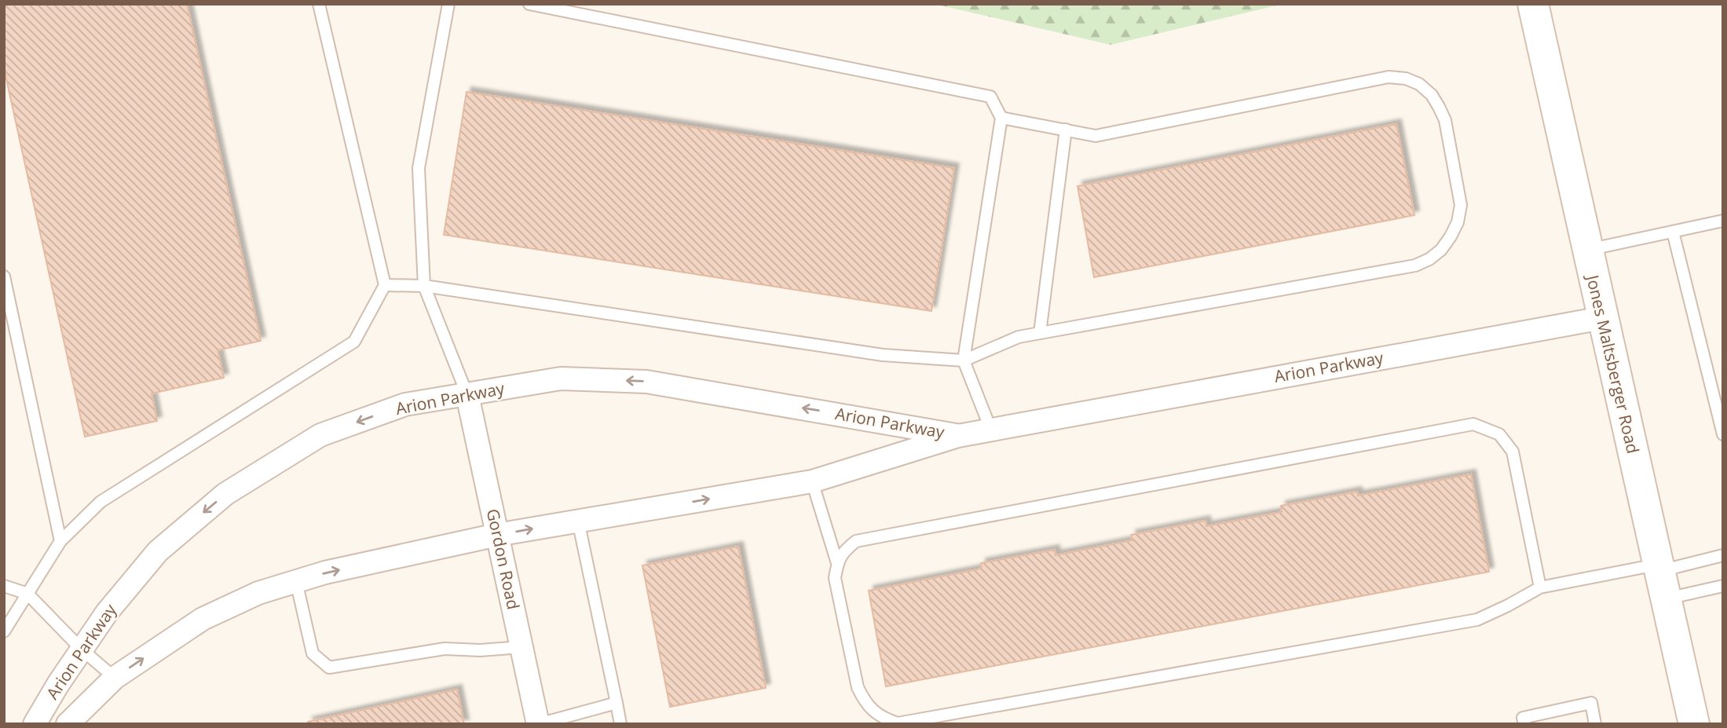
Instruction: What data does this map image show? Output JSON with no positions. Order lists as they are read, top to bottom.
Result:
{
  "streets": {
    "main road": ["Jones Maltsberger Road"],
    "street": ["Arion Parkway", "Gordon Road"]
  },
  "crossings": [
    ["Jones Maltsberger Road", "Arion Parkway"],
    ["Arion Parkway", "Gordon Road"]
  ]
}
